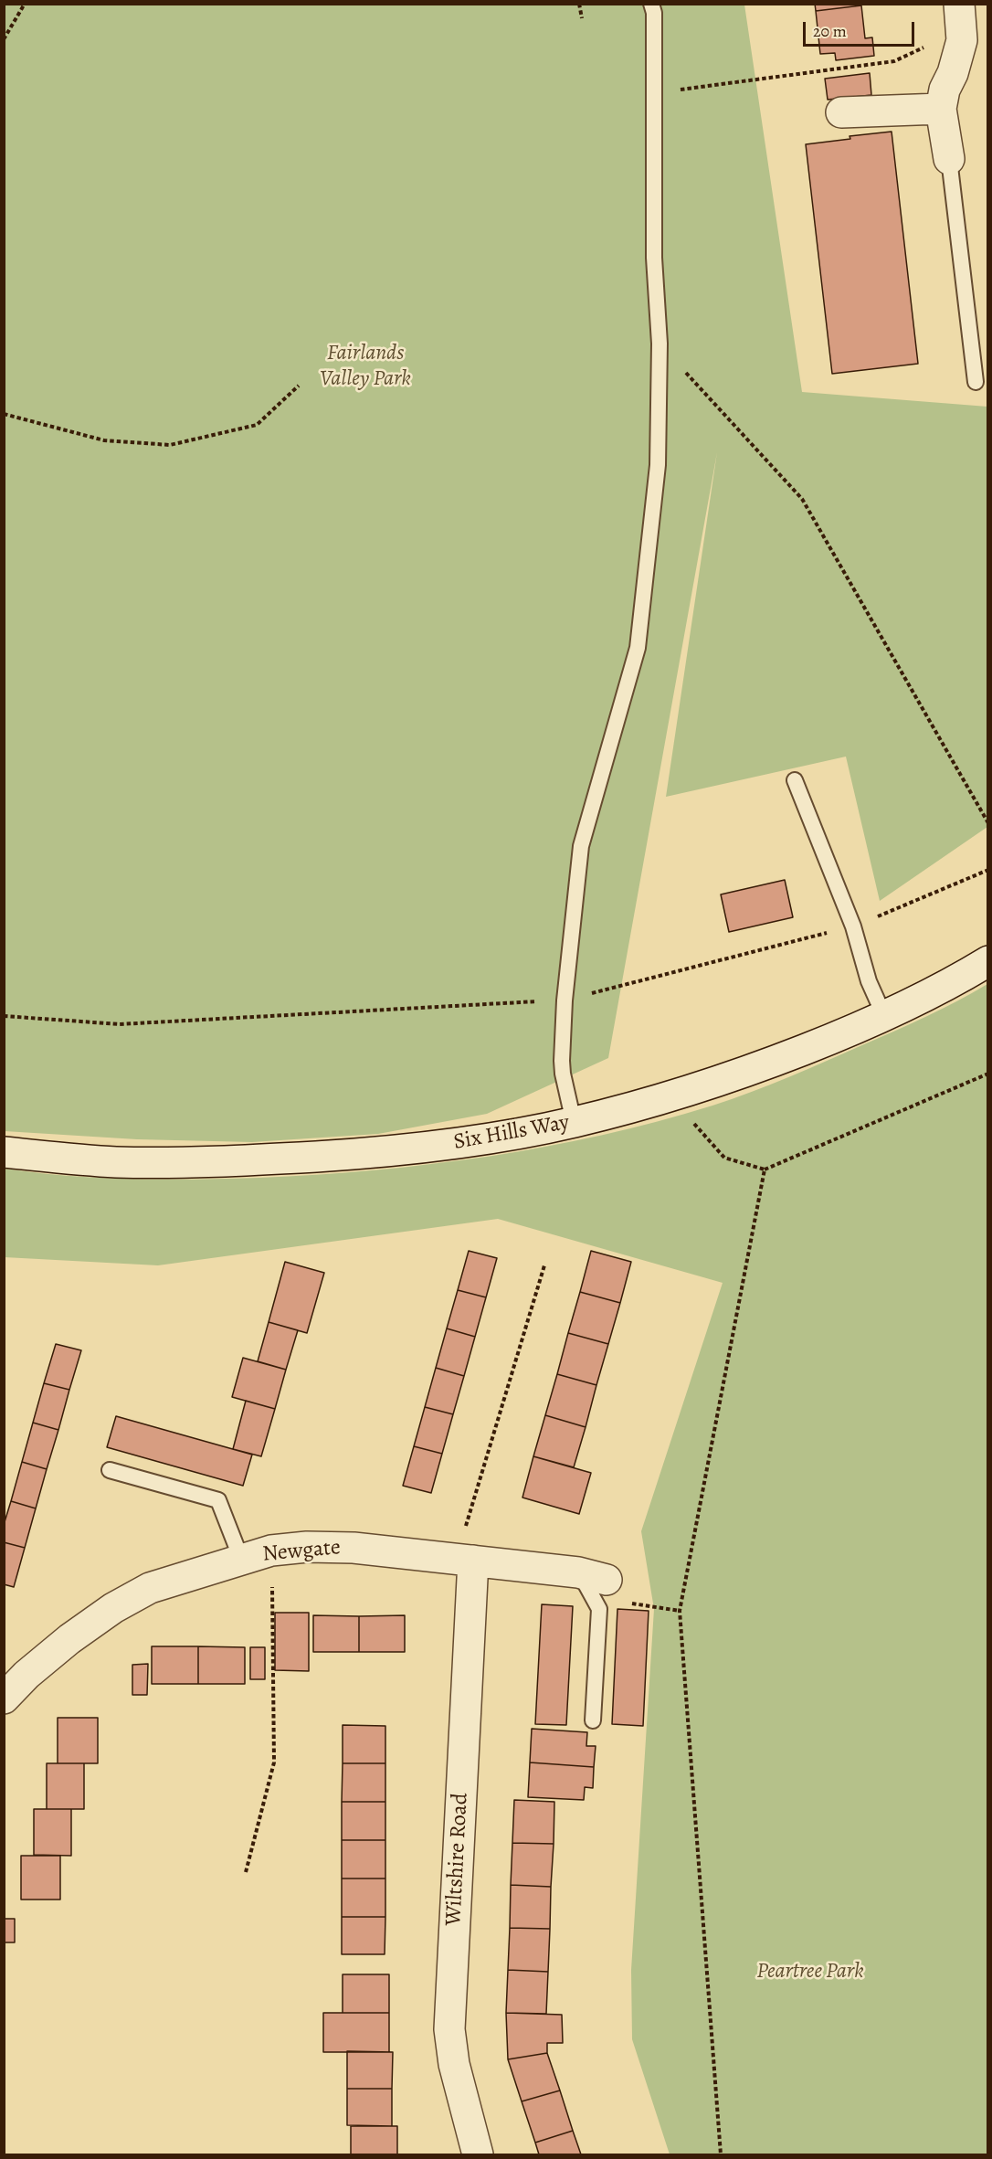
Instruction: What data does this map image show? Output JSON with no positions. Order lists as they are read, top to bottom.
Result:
{
  "streets": {
    "street": ["Six Hills Way", "Newgate", "Wiltshire Road"]
  },
  "crossings": [
    ["Newgate", "Wiltshire Road"]
  ],
  "parks": ["Fairlands Valley Park", "Peartree Park"],
  "scale_bar": "20 m"
}
